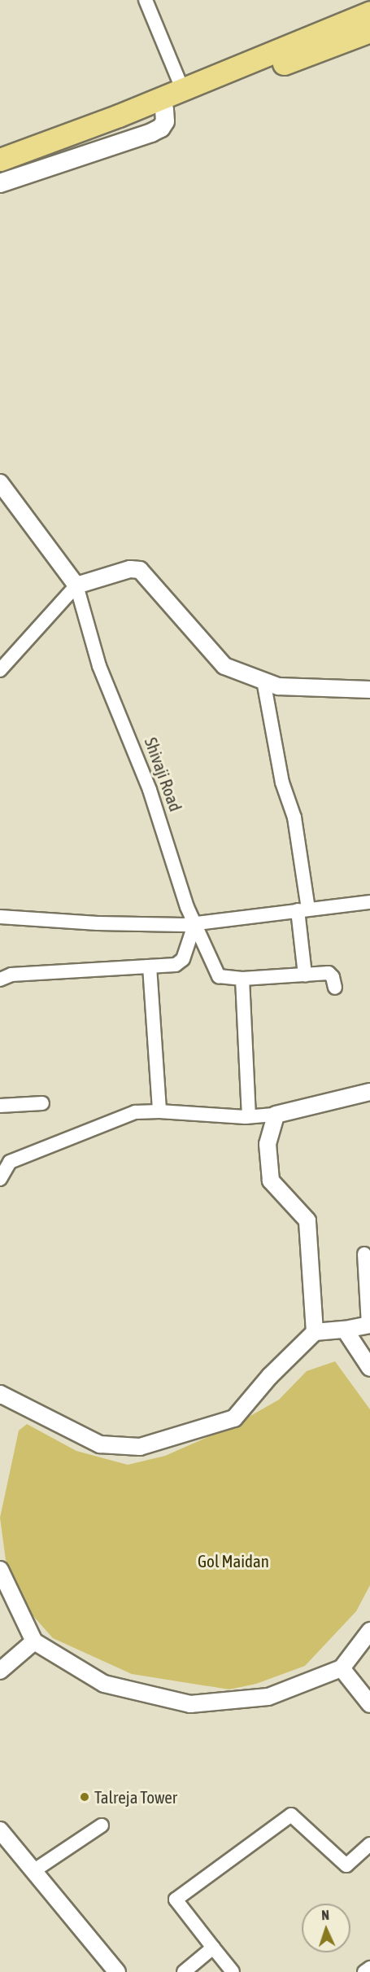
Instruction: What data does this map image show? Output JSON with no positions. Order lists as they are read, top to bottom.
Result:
{
  "streets": {
    "street": ["Shivaji Road"]
  },
  "parks": ["Gol Maidan"],
  "places": ["Talreja Tower"],
  "north": "top"
}
